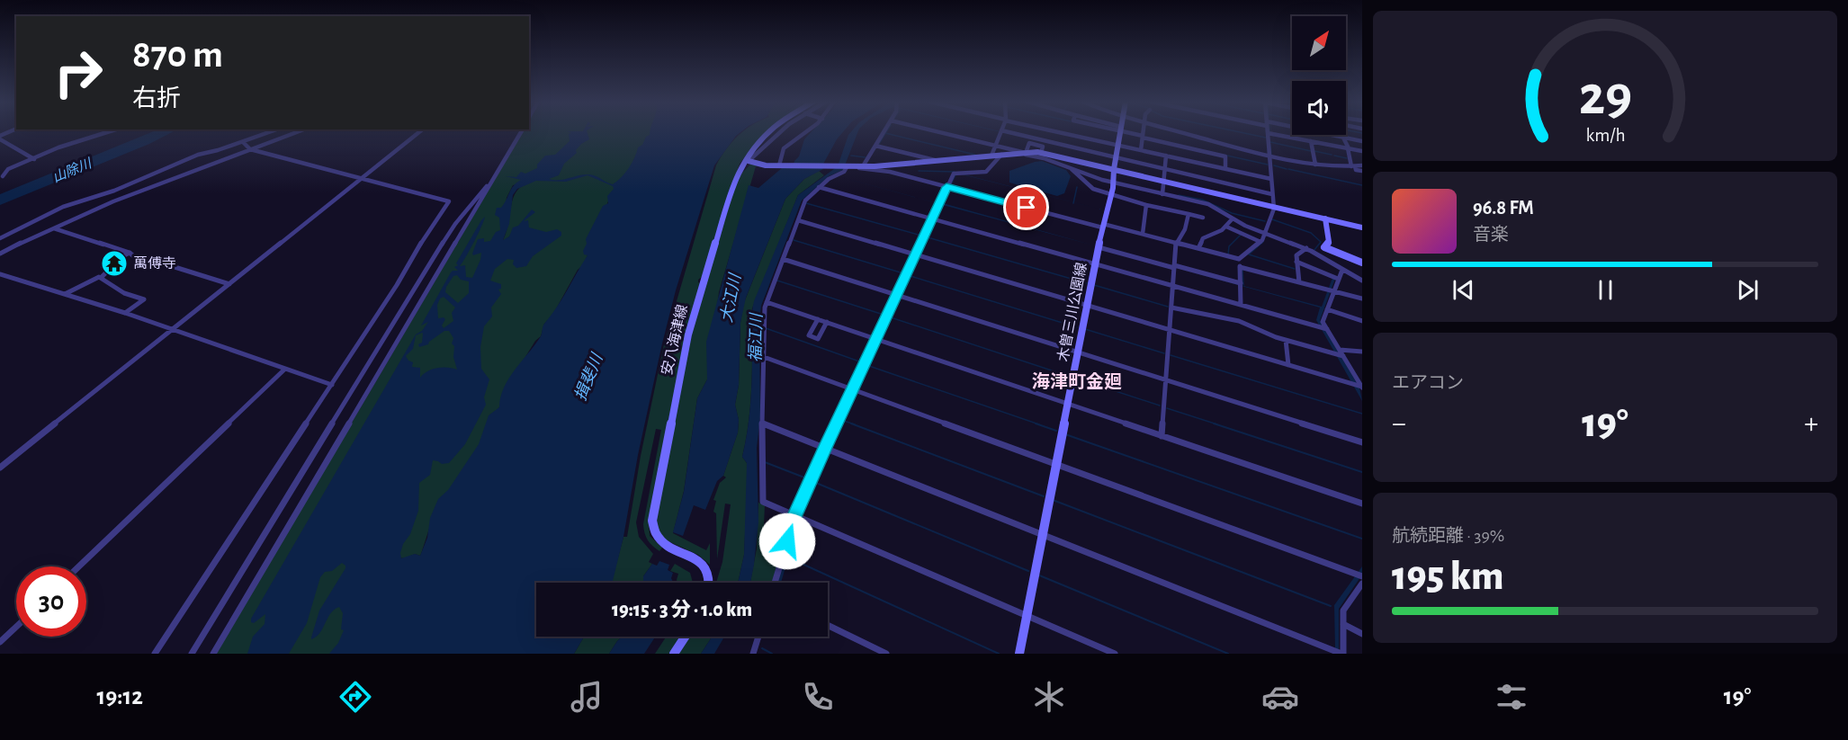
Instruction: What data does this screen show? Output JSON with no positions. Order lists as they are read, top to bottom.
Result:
{
  "streets": {
    "main road": ["木曽三川公園線", "安八海津線"]
  },
  "districts": ["海津町金廻"],
  "water": [
    "山除川",
    "大江川",
    "福江川",
    "揖斐川"
  ],
  "places": {
    "temple": ["萬傅寺"]
  },
  "north": "top right",
  "page": {
    "turn": ["870 m", "右折"],
    "song": ["96.8 FM", "音楽"],
    "tile": [
      "エアコン",
      ["航続距離 · 39%", "195 km"]
    ],
    "heat": ["−", "19°", "+"],
    "limit": "30",
    "trip": "19:15 · 3 分 · 1.0 km",
    "tabs": ["19:12", "19°"],
    "gauge": ["29", "km/h"]
  }
}
